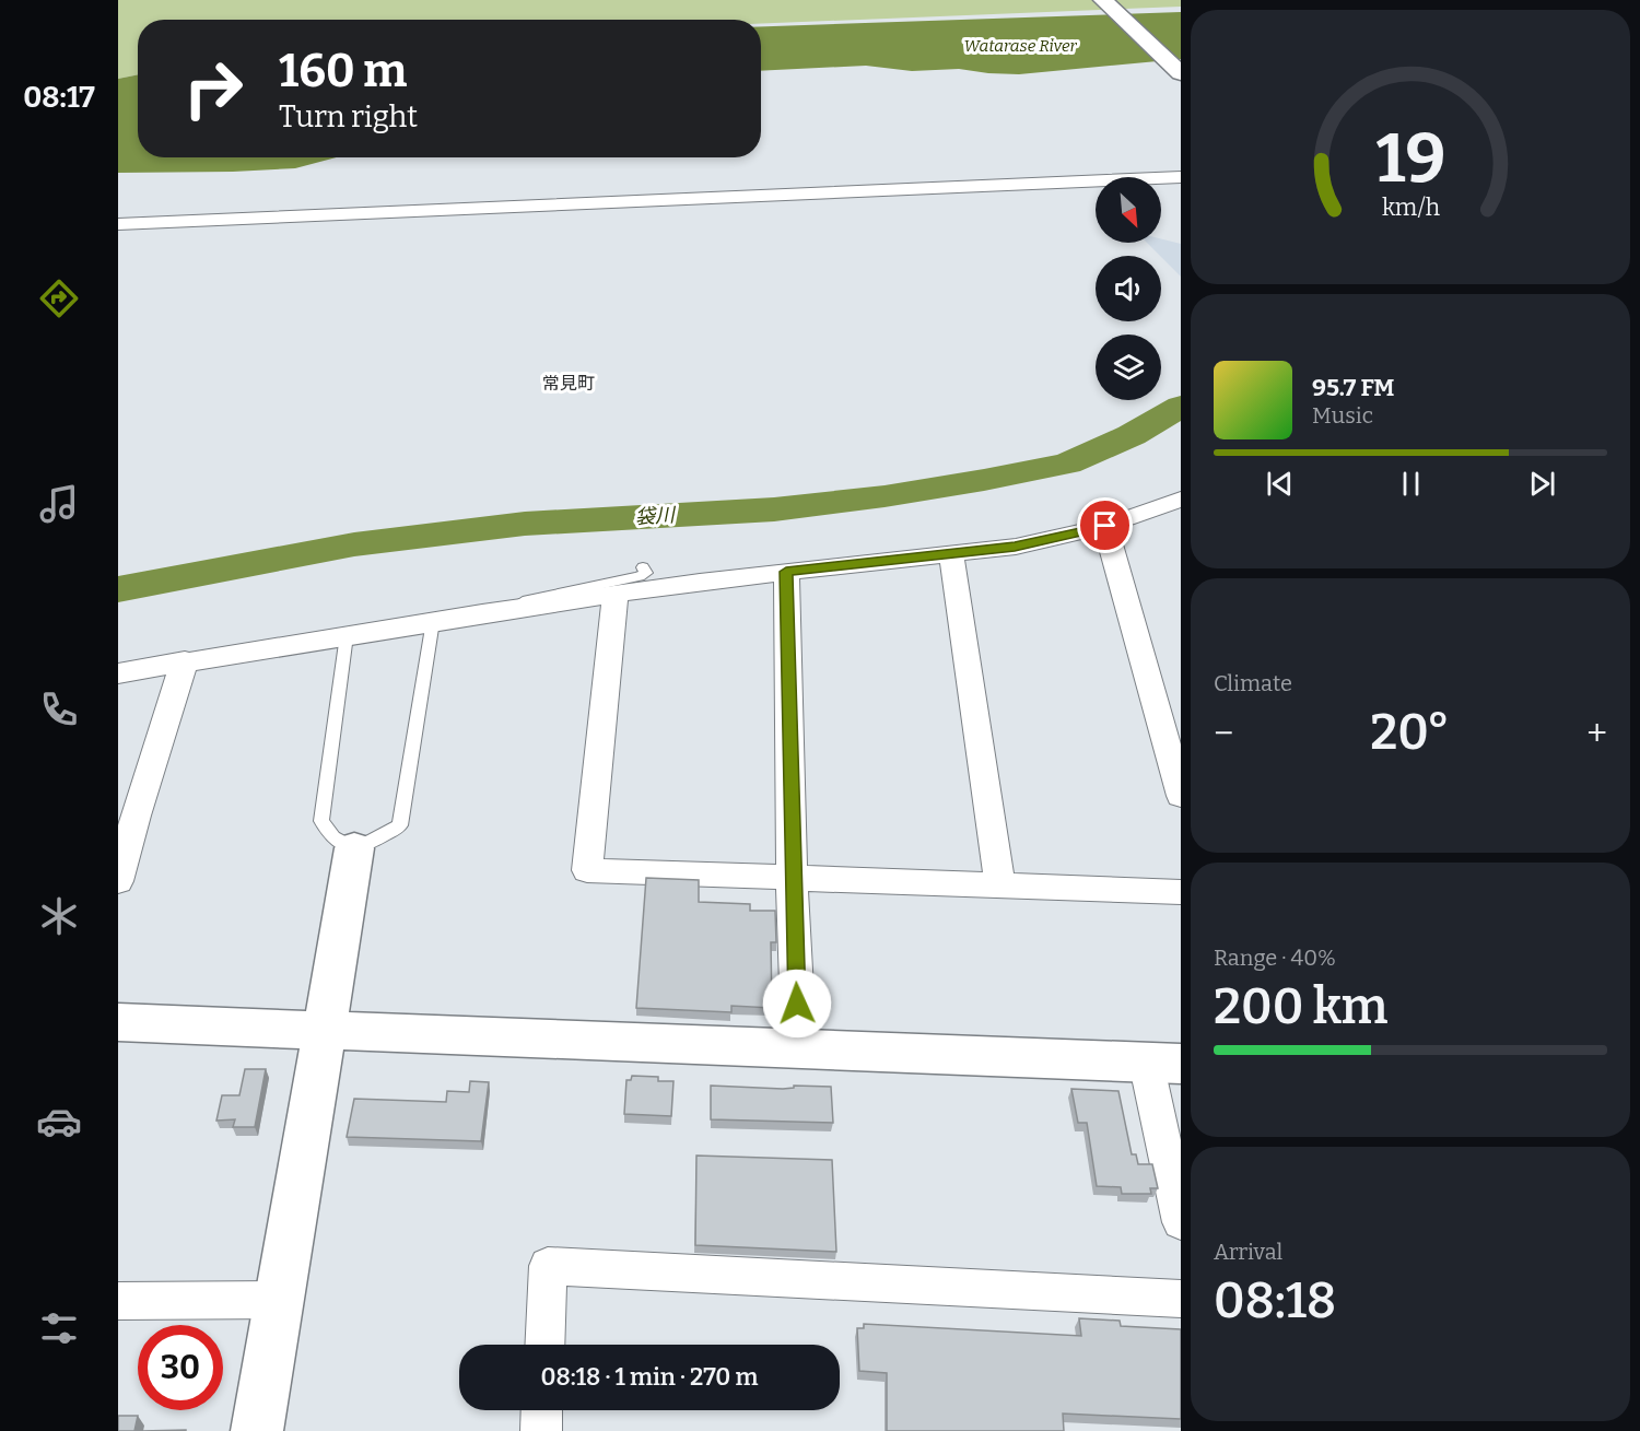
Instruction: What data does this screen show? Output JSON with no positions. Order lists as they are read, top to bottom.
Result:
{
  "districts": ["常見町"],
  "water": ["Watarase River", "袋川"],
  "north": "bottom right",
  "page": {
    "tabs": "08:17",
    "turn": ["160 m", "Turn right"],
    "song": ["95.7 FM", "Music"],
    "tile": [
      "Climate",
      ["Range · 40%", "200 km"],
      ["Arrival", "08:18"]
    ],
    "heat": ["−", "20°", "+"],
    "limit": "30",
    "trip": "08:18 · 1 min · 270 m",
    "gauge": ["19", "km/h"]
  }
}
